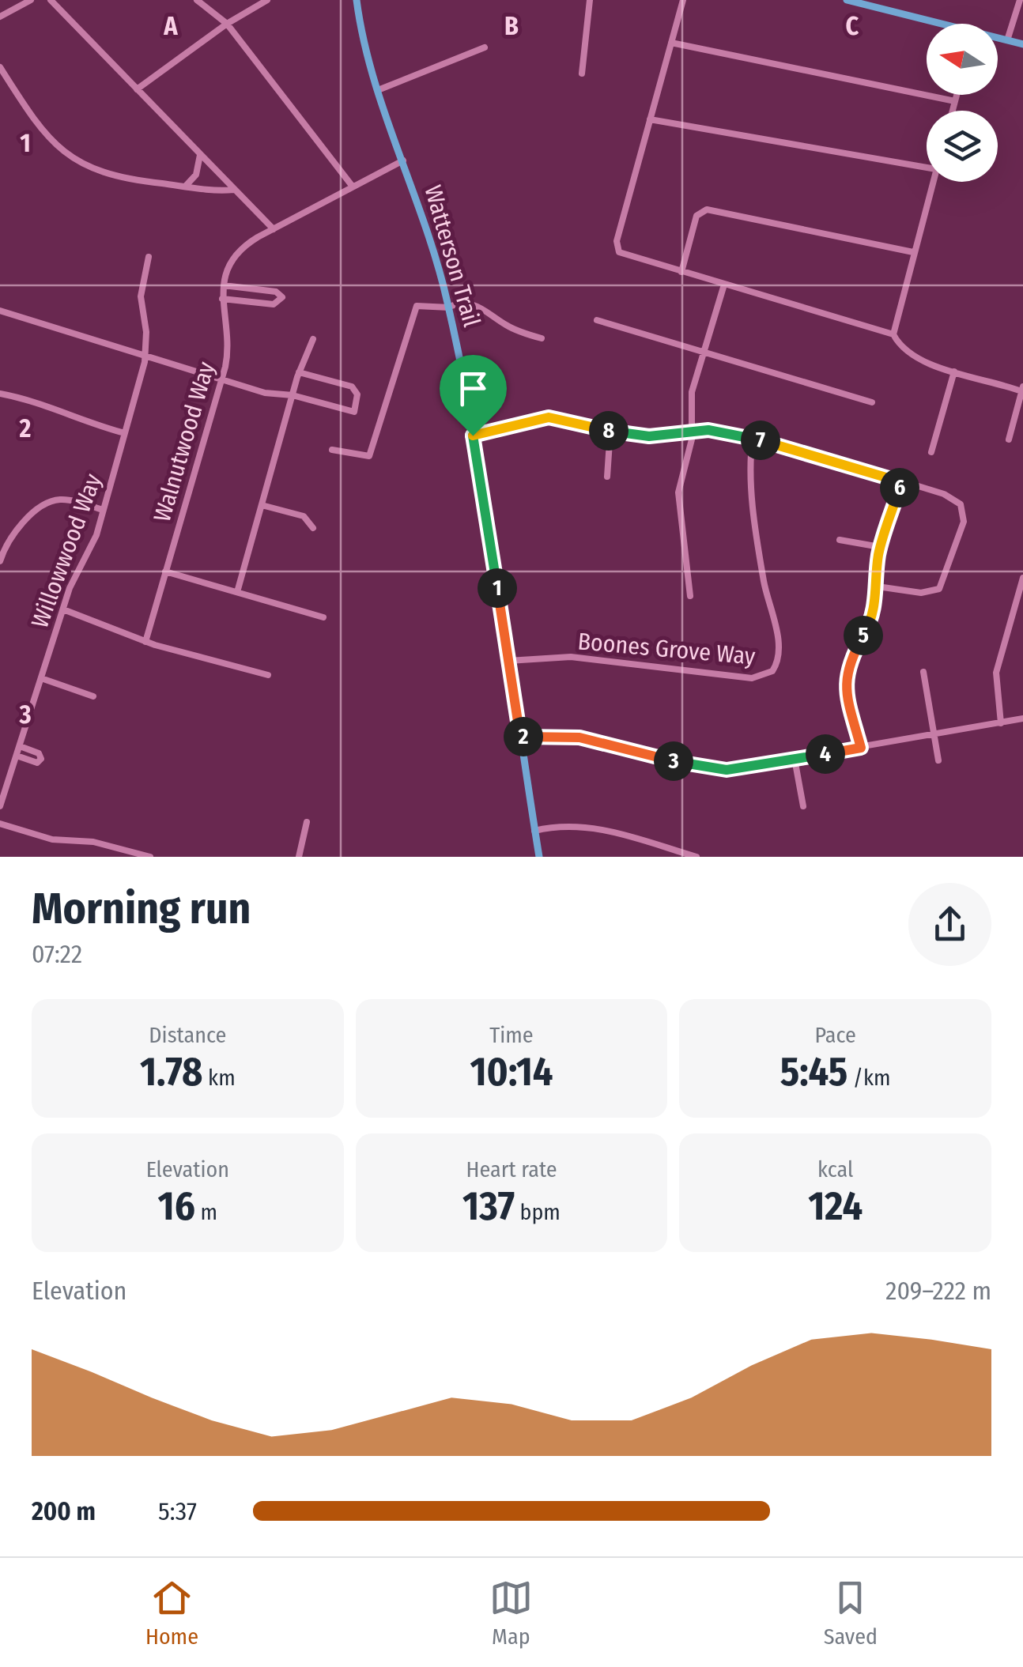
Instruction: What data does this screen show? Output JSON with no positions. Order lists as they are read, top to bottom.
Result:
{
  "streets": {
    "main road": ["Watterson Trail"],
    "street": ["Walnutwood Way", "Willowwood Way", "Boones Grove Way"]
  },
  "crossings": [
    ["Watterson Trail", "Walnutwood Way"],
    ["Watterson Trail", "Boones Grove Way"]
  ],
  "north": "left",
  "page": {
    "pins": [
      "8",
      "7",
      "6",
      "1",
      "5",
      "2",
      "4",
      "3"
    ],
    "heading": ["Morning run", "07:22"],
    "stats": [
      ["Distance", "1.78 km"],
      ["Time", "10:14"],
      ["Pace", "5:45 /km"],
      ["Elevation", "16 m"],
      ["Heart rate", "137 bpm"],
      ["kcal", "124"]
    ],
    "chart": ["Elevation", "209–222 m"],
    "list": [
      {
        "name": "200 m",
        "note": "5:37"
      }
    ],
    "tabs": ["Home", "Map", "Saved"]
  },
  "grid": {
    "columns": ["A", "B", "C"],
    "rows": ["1", "2", "3"]
  }
}
